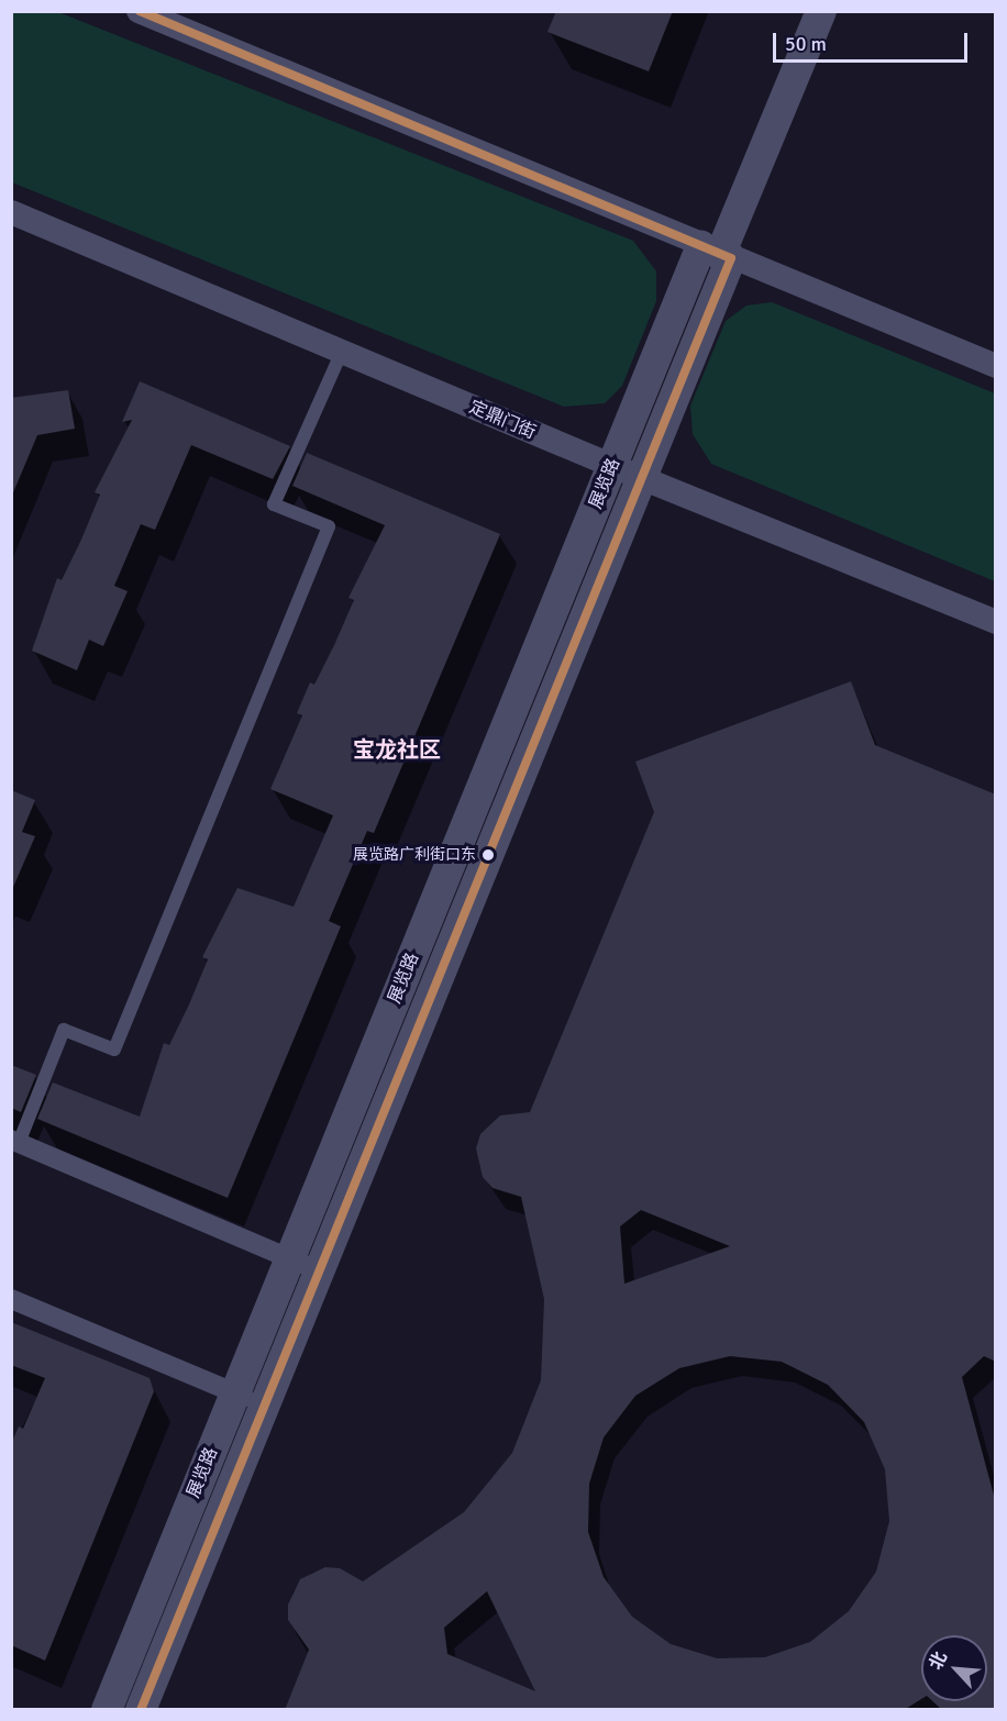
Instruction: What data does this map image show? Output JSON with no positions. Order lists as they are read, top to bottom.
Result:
{
  "streets": {
    "street": ["定鼎门街", "展览路"]
  },
  "crossings": [
    ["定鼎门街", "展览路"]
  ],
  "districts": ["宝龙社区"],
  "places": ["展览路广利街口东"],
  "scale_bar": "50 m",
  "north": "top left"
}
